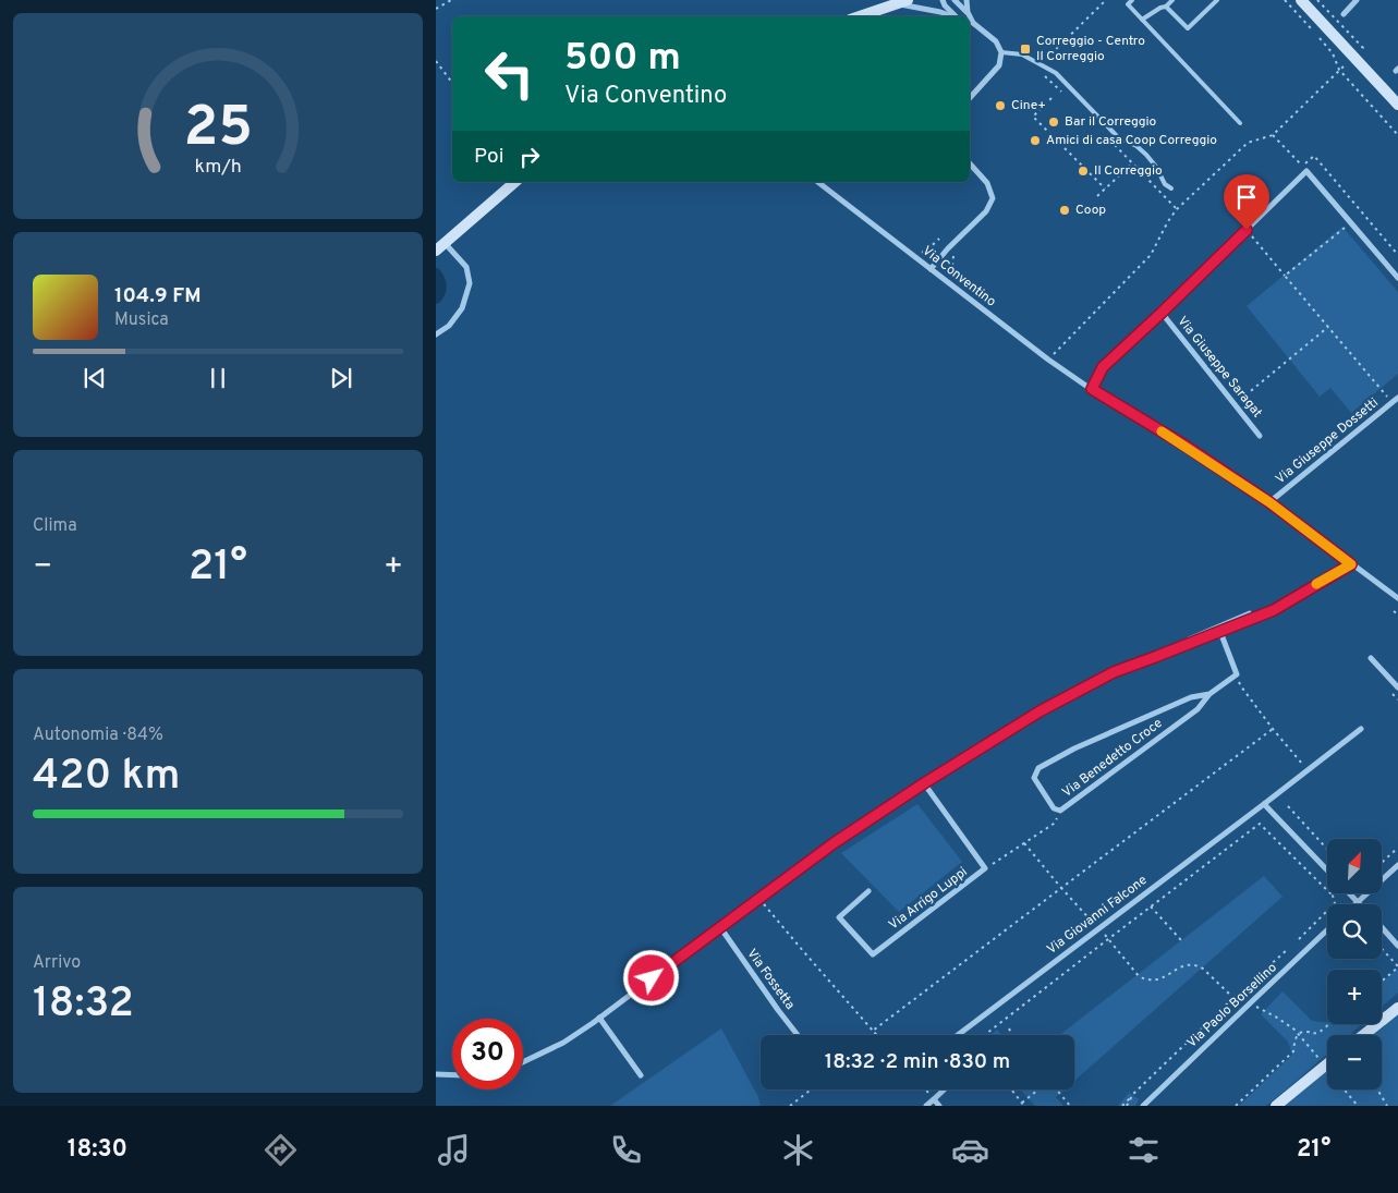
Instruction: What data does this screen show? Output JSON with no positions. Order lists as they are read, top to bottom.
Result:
{
  "streets": {
    "street": [
      "Via Conventino",
      "Via Giuseppe Saragat",
      "Via Giuseppe Dossetti",
      "Via Benedetto Croce",
      "Via Arrigo Luppi",
      "Via Giovanni Falcone",
      "Via Fossetta",
      "Via Paolo Borsellino"
    ]
  },
  "crossings": [
    ["Via Conventino", "Via Giuseppe Dossetti"]
  ],
  "places": {
    "transit": ["Correggio - Centro Il Correggio"],
    "other": [
      "Cine+",
      "Bar il Correggio",
      "Amici di casa Coop Correggio",
      "Il Correggio",
      "Coop"
    ]
  },
  "north": "top right",
  "page": {
    "turn": ["500 m", "Via Conventino"],
    "then": "Poi",
    "song": ["104.9 FM", "Musica"],
    "tile": [
      "Clima",
      ["Autonomia · 84%", "420 km"],
      ["Arrivo", "18:32"]
    ],
    "heat": ["−", "21°", "+"],
    "map_buttons": ["+", "−"],
    "limit": "30",
    "trip": "18:32 · 2 min · 830 m",
    "tabs": ["18:30", "21°"],
    "gauge": ["25", "km/h"]
  }
}
